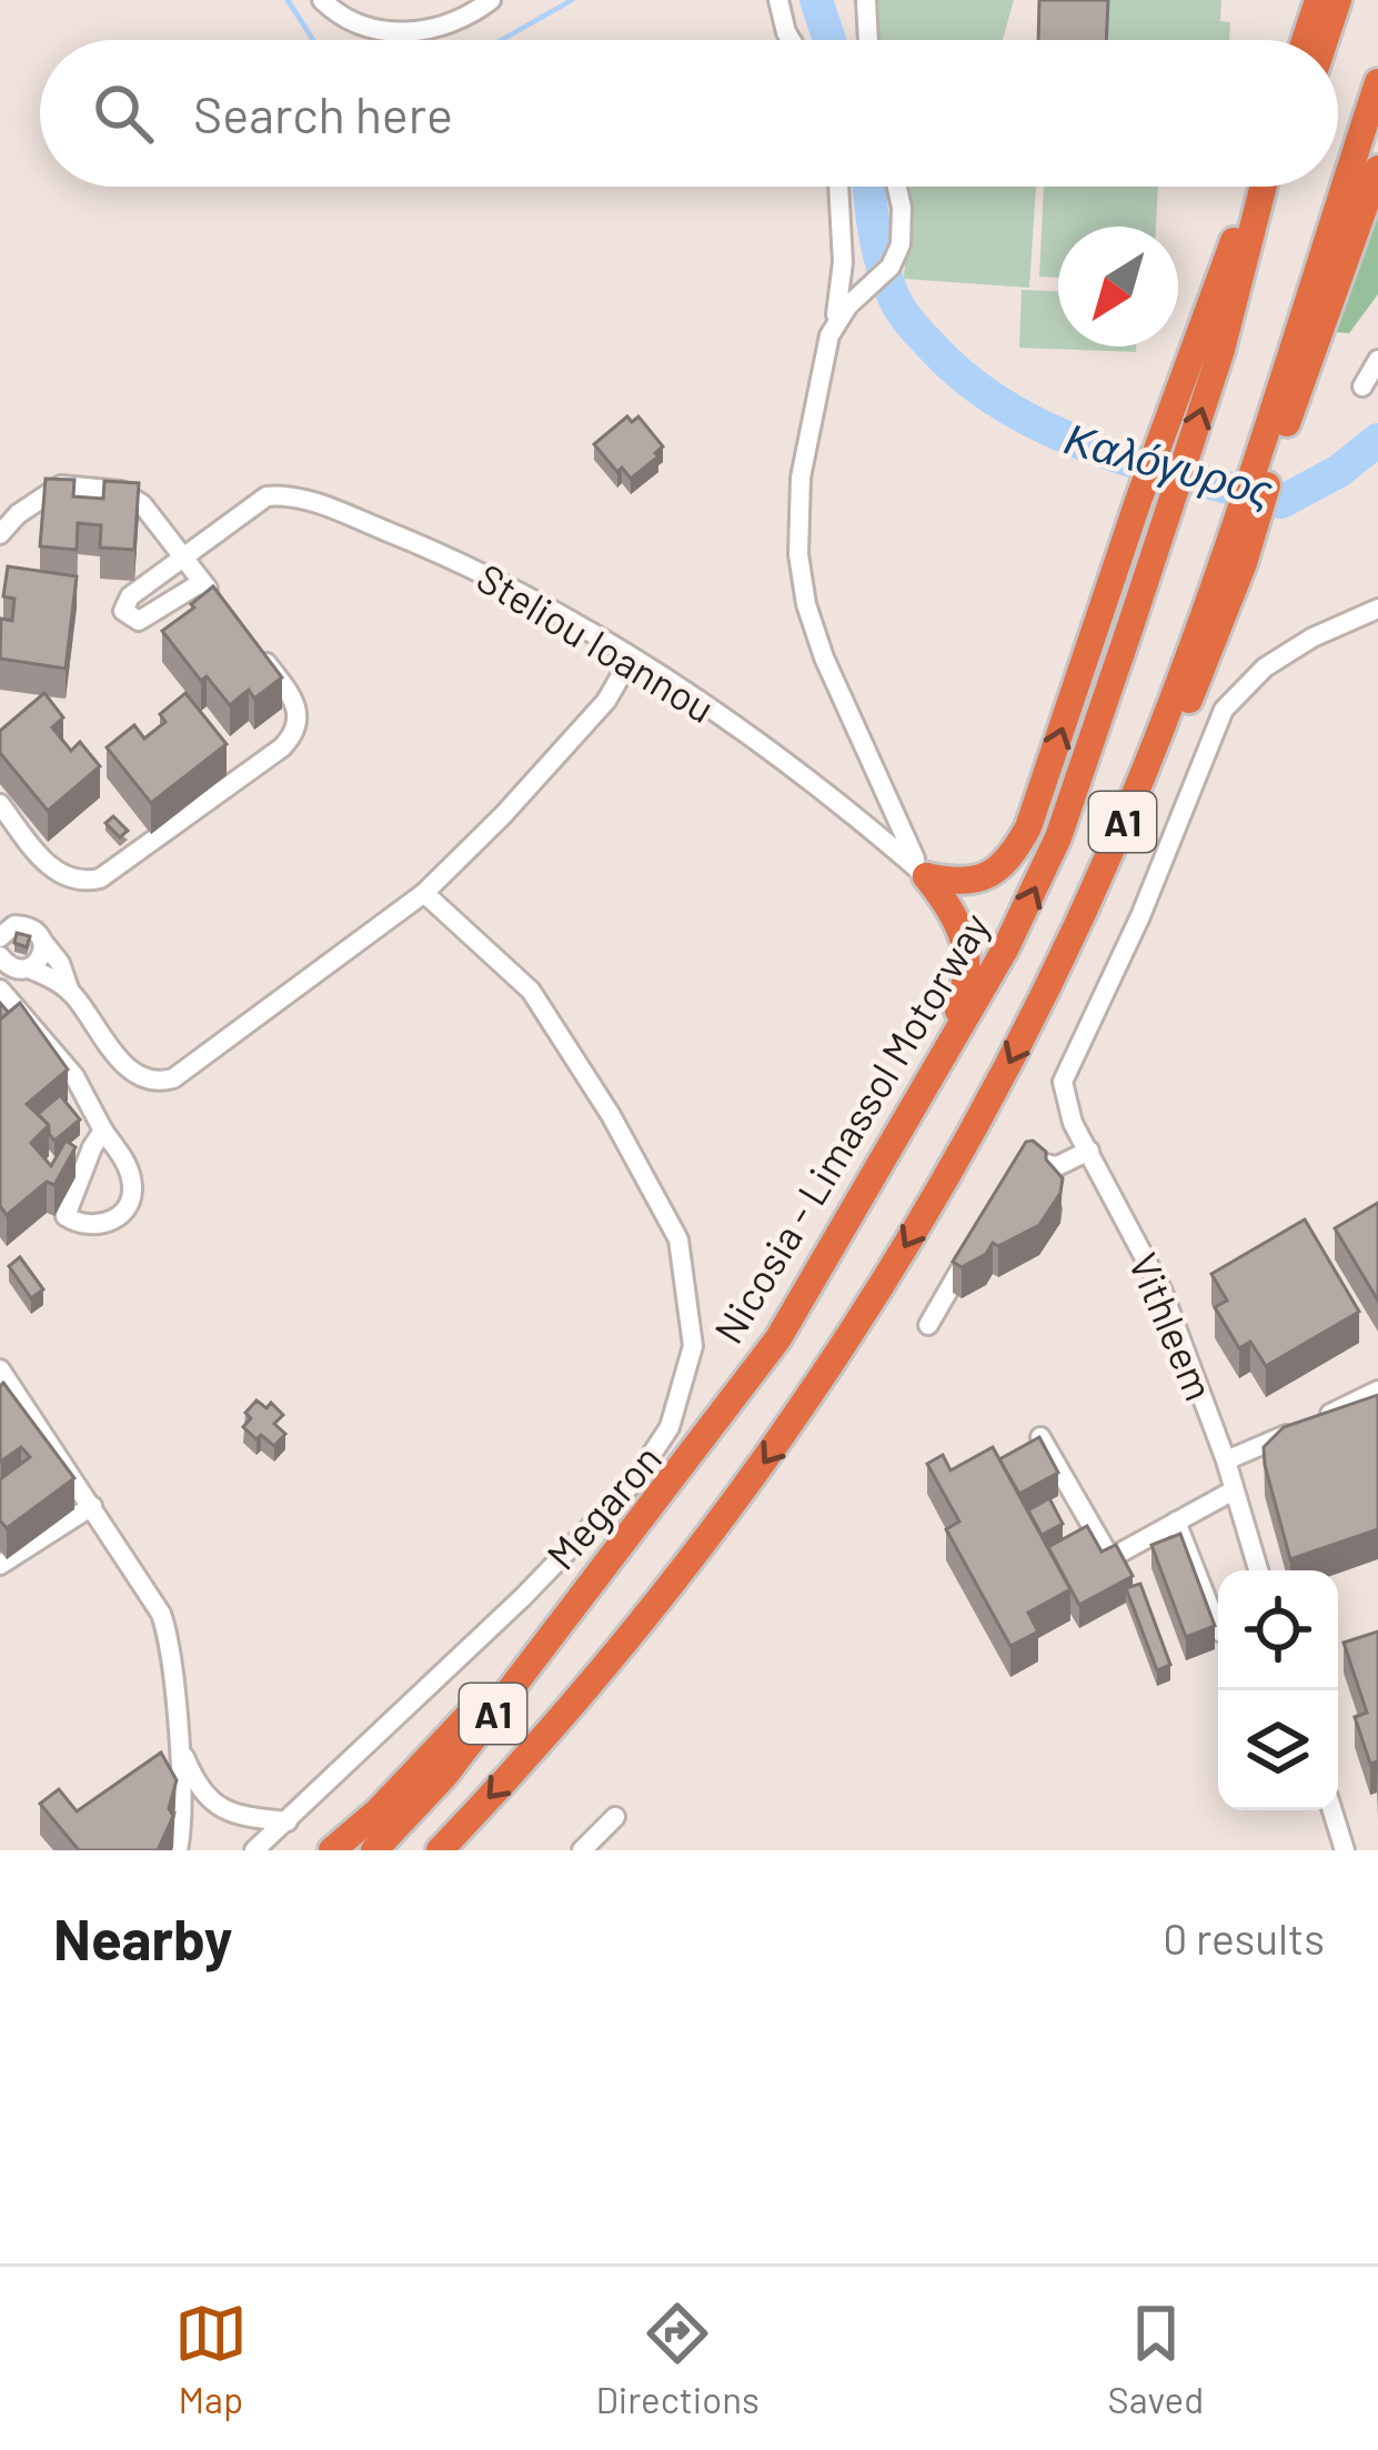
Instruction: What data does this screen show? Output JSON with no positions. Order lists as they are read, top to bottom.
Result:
{
  "streets": {
    "highway": ["A1", "Nicosia - Limassol Motorway"],
    "street": ["Steliou Ioannou", "Vithleem", "Megaron"]
  },
  "water": ["Καλόγυρος"],
  "north": "bottom left",
  "page": {
    "search": "Search here",
    "heading": ["Nearby", "0 results"],
    "nav": ["Map", "Directions", "Saved"]
  }
}
